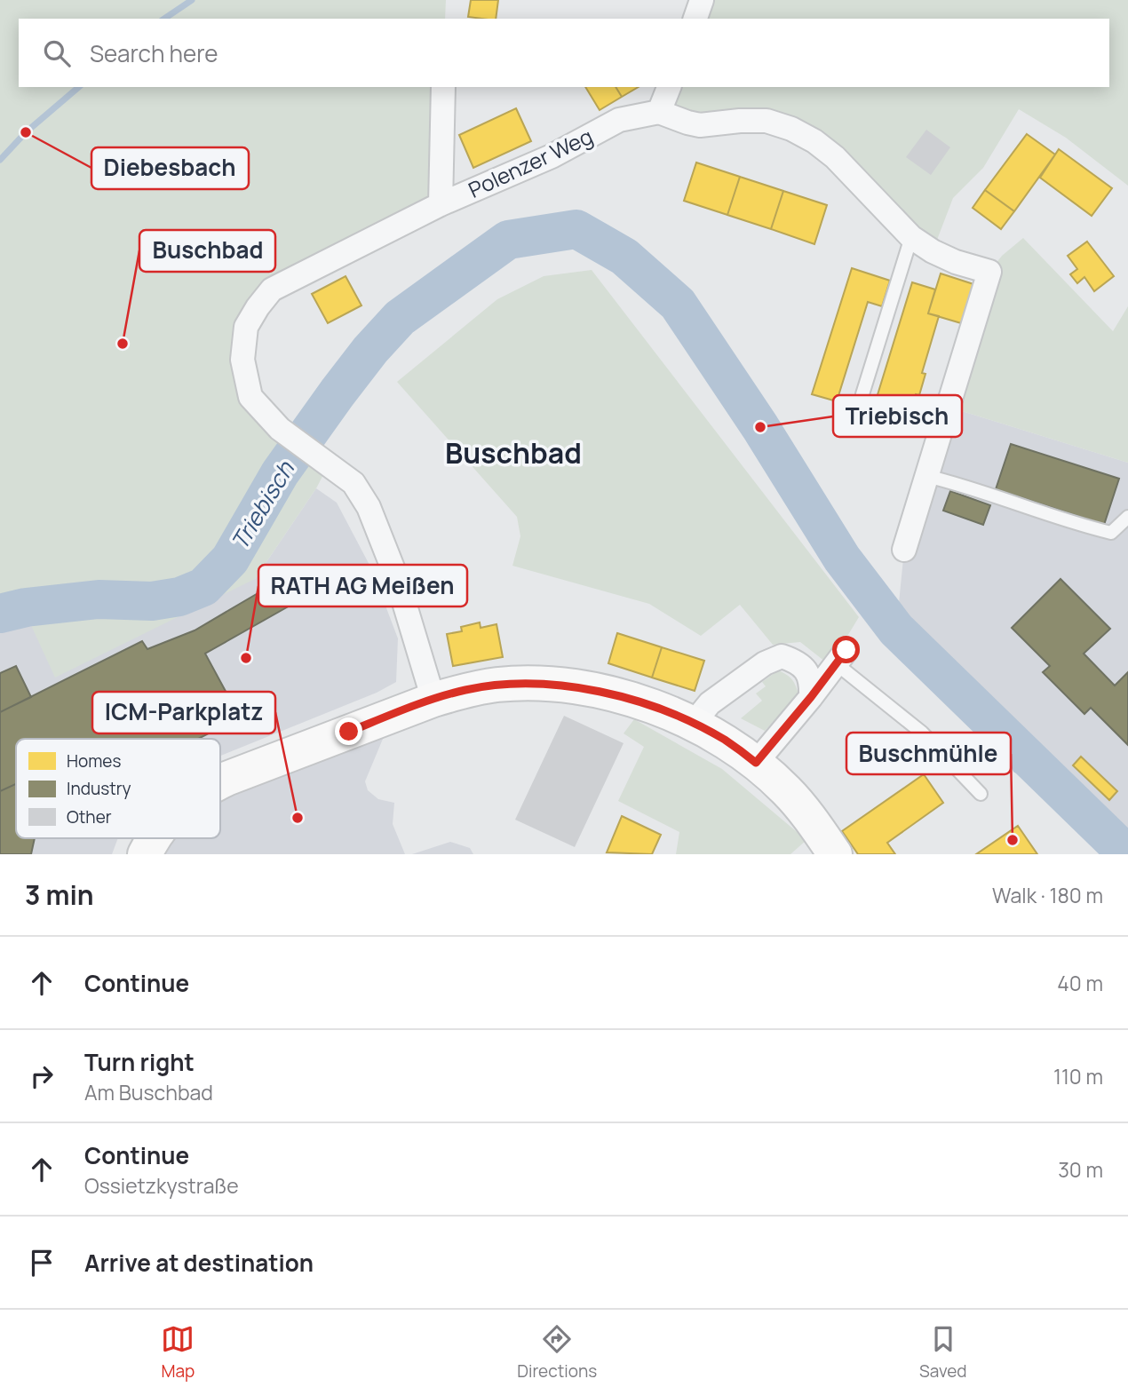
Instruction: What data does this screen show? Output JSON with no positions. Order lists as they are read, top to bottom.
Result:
{
  "streets": {
    "street": ["Polenzer Weg"]
  },
  "districts": ["Buschbad"],
  "water": ["Triebisch"],
  "places": [
    "Diebesbach",
    "Buschbad",
    "Triebisch",
    "RATH AG Meißen",
    "ICM-Parkplatz",
    "Buschmühle"
  ],
  "legend": ["Homes", "Industry", "Other"],
  "page": {
    "search": "Search here",
    "heading": ["3 min", "Walk · 180 m"],
    "list": [
      ["Continue", "40 m"],
      ["Turn right", "Am Buschbad", "110 m"],
      ["Continue", "Ossietzkystraße", "30 m"],
      "Arrive at destination"
    ],
    "nav": ["Map", "Directions", "Saved"]
  }
}
